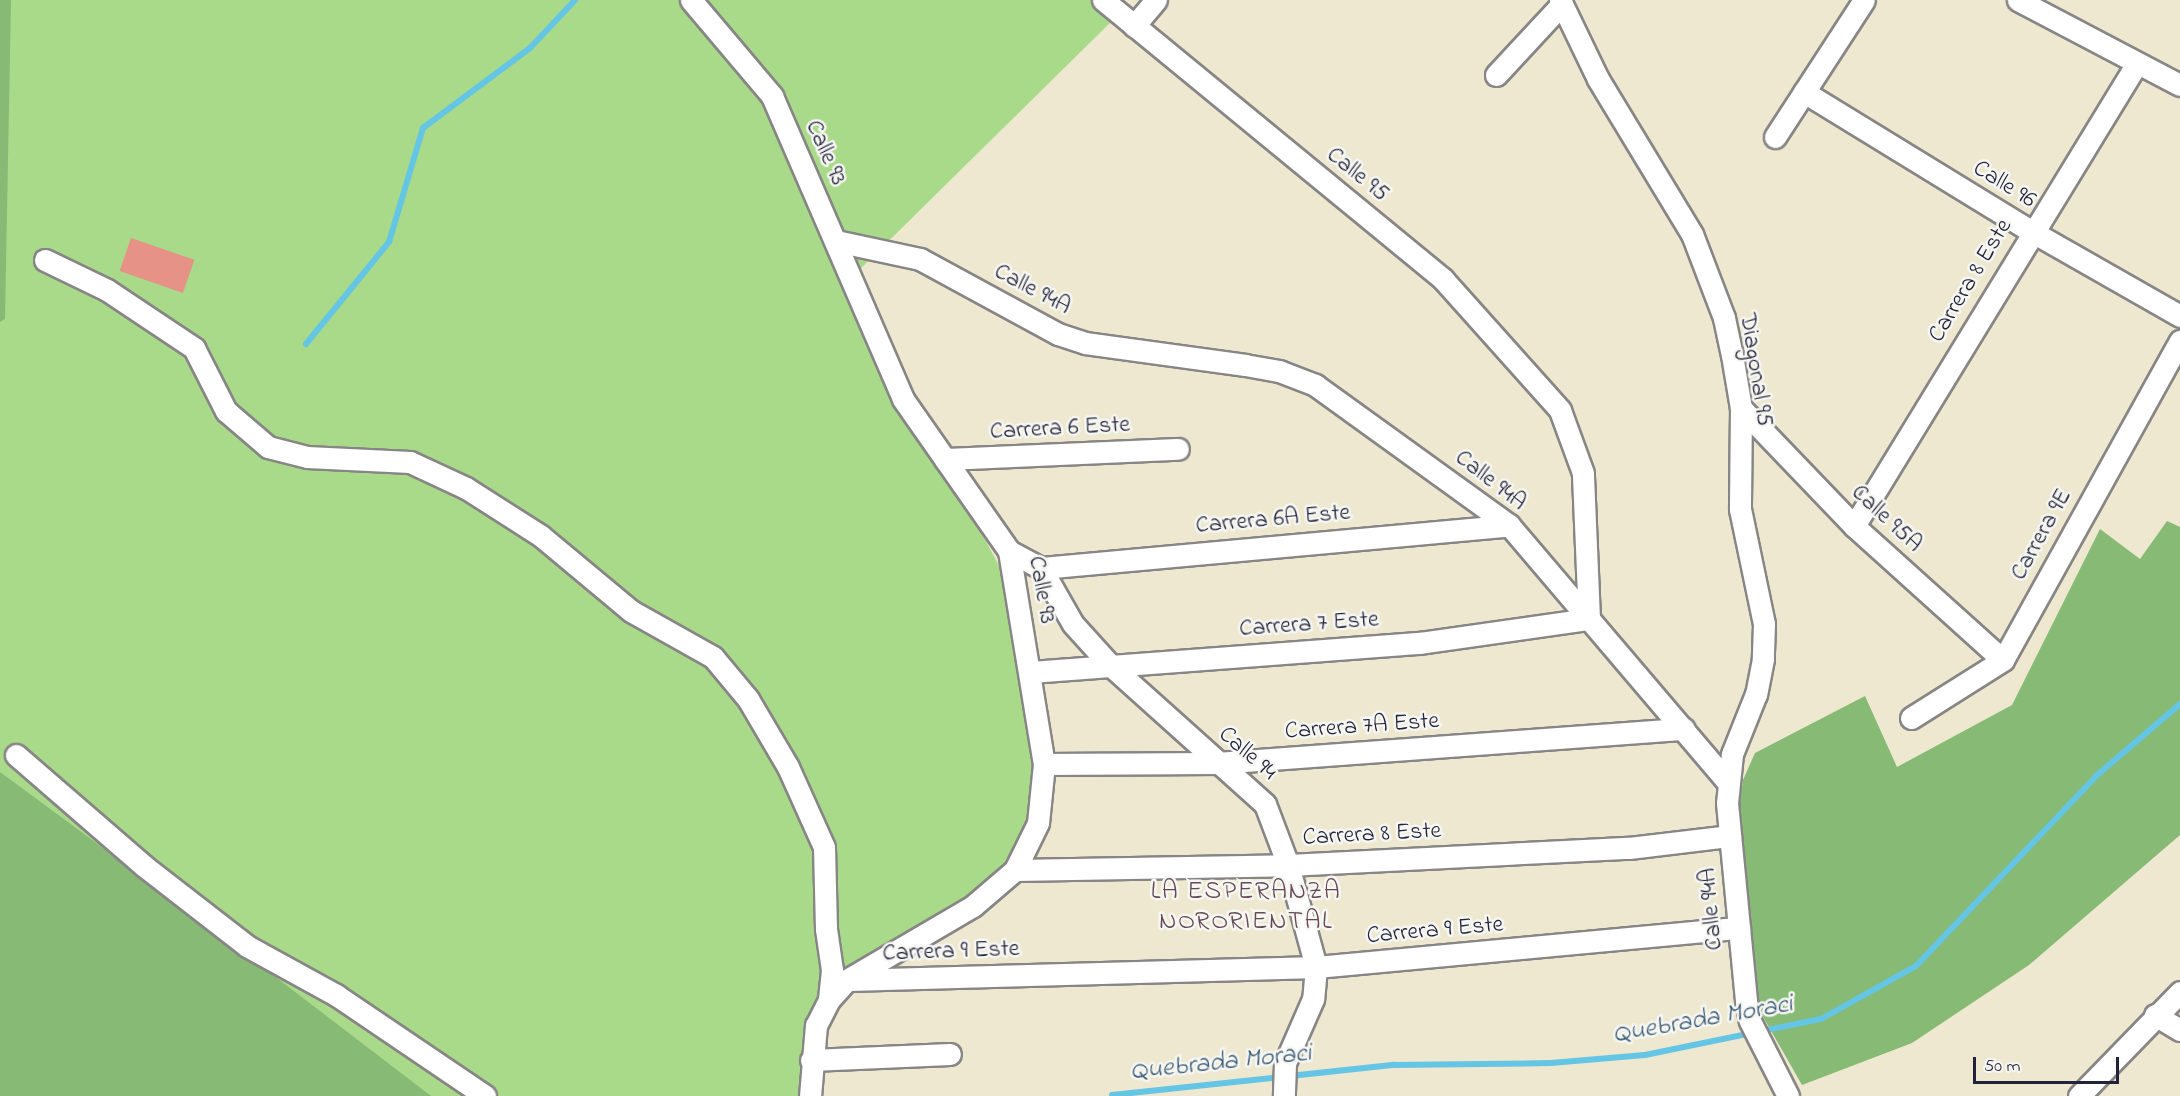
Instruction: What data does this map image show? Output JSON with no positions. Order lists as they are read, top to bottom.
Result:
{
  "streets": {
    "street": [
      "Calle 93",
      "Calle 95",
      "Calle 96",
      "Carrera 8 Este",
      "Calle 94A",
      "Diagonal 95",
      "Carrera 6 Este",
      "Calle 95A",
      "Carrera 6A Este",
      "Carrera 9E",
      "Carrera 7 Este",
      "Carrera 7A Este",
      "Calle 94",
      "Carrera 9 Este"
    ]
  },
  "crossings": [
    ["Calle 93", "Carrera 8 Este"],
    ["Calle 93", "Calle 94A"],
    ["Calle 93", "Carrera 6 Este"],
    ["Calle 93", "Carrera 7 Este"],
    ["Calle 93", "Carrera 7A Este"],
    ["Calle 93", "Carrera 9 Este"],
    ["Calle 95", "Calle 94A"],
    ["Calle 95", "Carrera 7 Este"],
    ["Calle 96", "Carrera 8 Este"],
    ["Carrera 8 Este", "Calle 94A"],
    ["Carrera 8 Este", "Calle 95A"],
    ["Carrera 8 Este", "Calle 94"],
    ["Calle 94A", "Diagonal 95"],
    ["Calle 94A", "Carrera 6A Este"],
    ["Calle 94A", "Carrera 7 Este"],
    ["Calle 94A", "Carrera 7A Este"],
    ["Calle 94A", "Carrera 9 Este"],
    ["Diagonal 95", "Calle 95A"],
    ["Calle 95A", "Carrera 9E"],
    ["Carrera 6A Este", "Calle 94"],
    ["Carrera 7 Este", "Calle 94"],
    ["Carrera 7A Este", "Calle 94"],
    ["Calle 94", "Carrera 9 Este"]
  ],
  "districts": ["LA ESPERANZA NORORIENTAL"],
  "water": ["Quebrada Moraci"],
  "scale_bar": "50 m"
}
